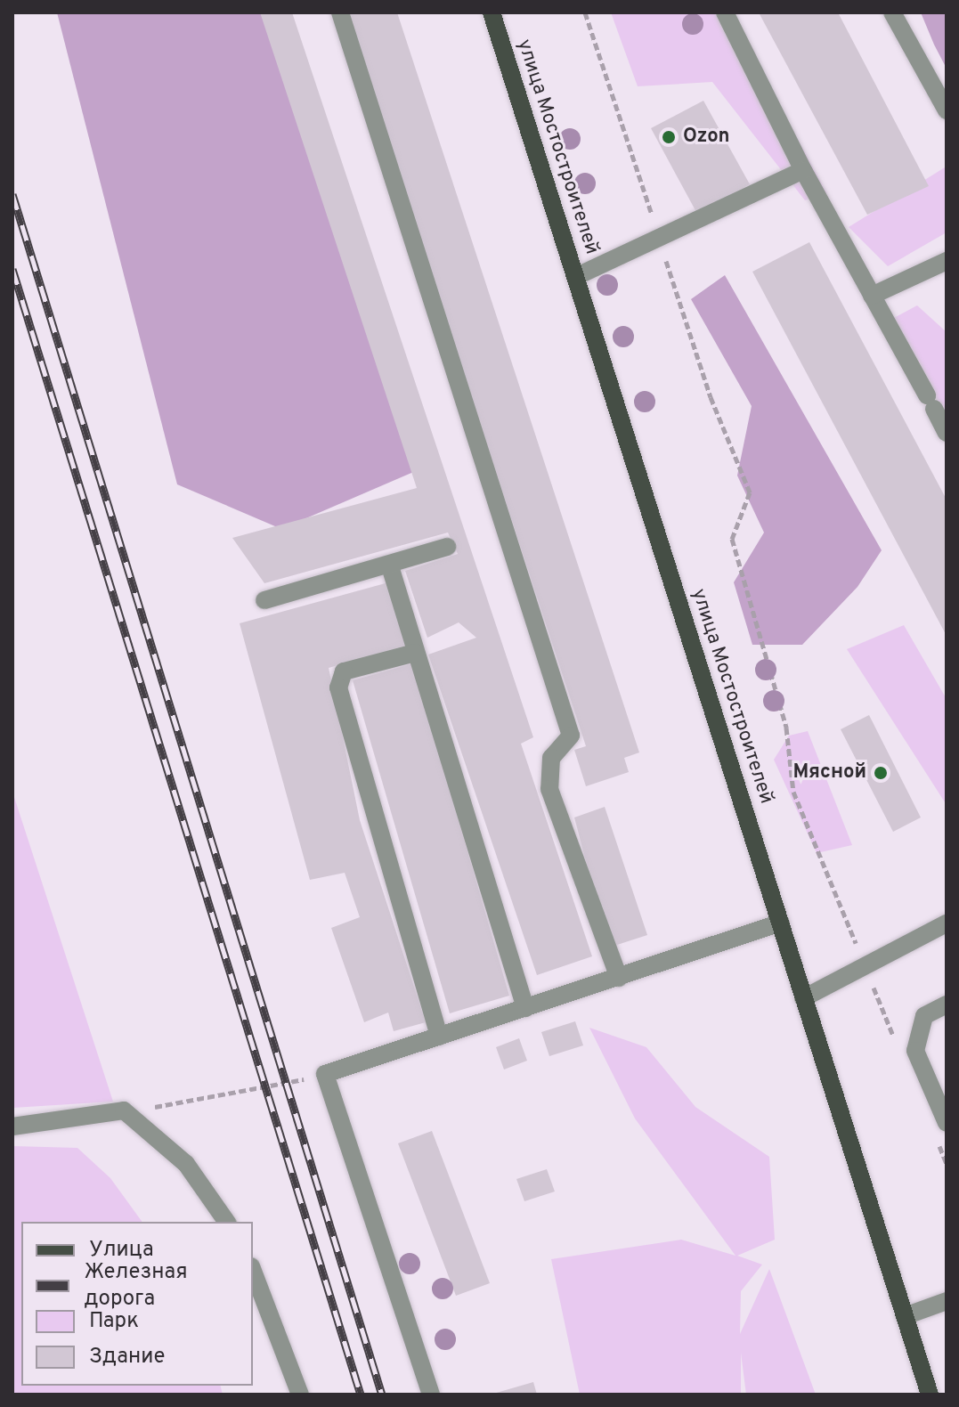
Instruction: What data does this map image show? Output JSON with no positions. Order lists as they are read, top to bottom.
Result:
{
  "streets": {
    "main road": ["улица Мостостроителей"]
  },
  "places": ["Ozon", "Мясной"],
  "legend": [
    "Улица",
    "Железная дорога",
    "Парк",
    "Здание"
  ]
}
